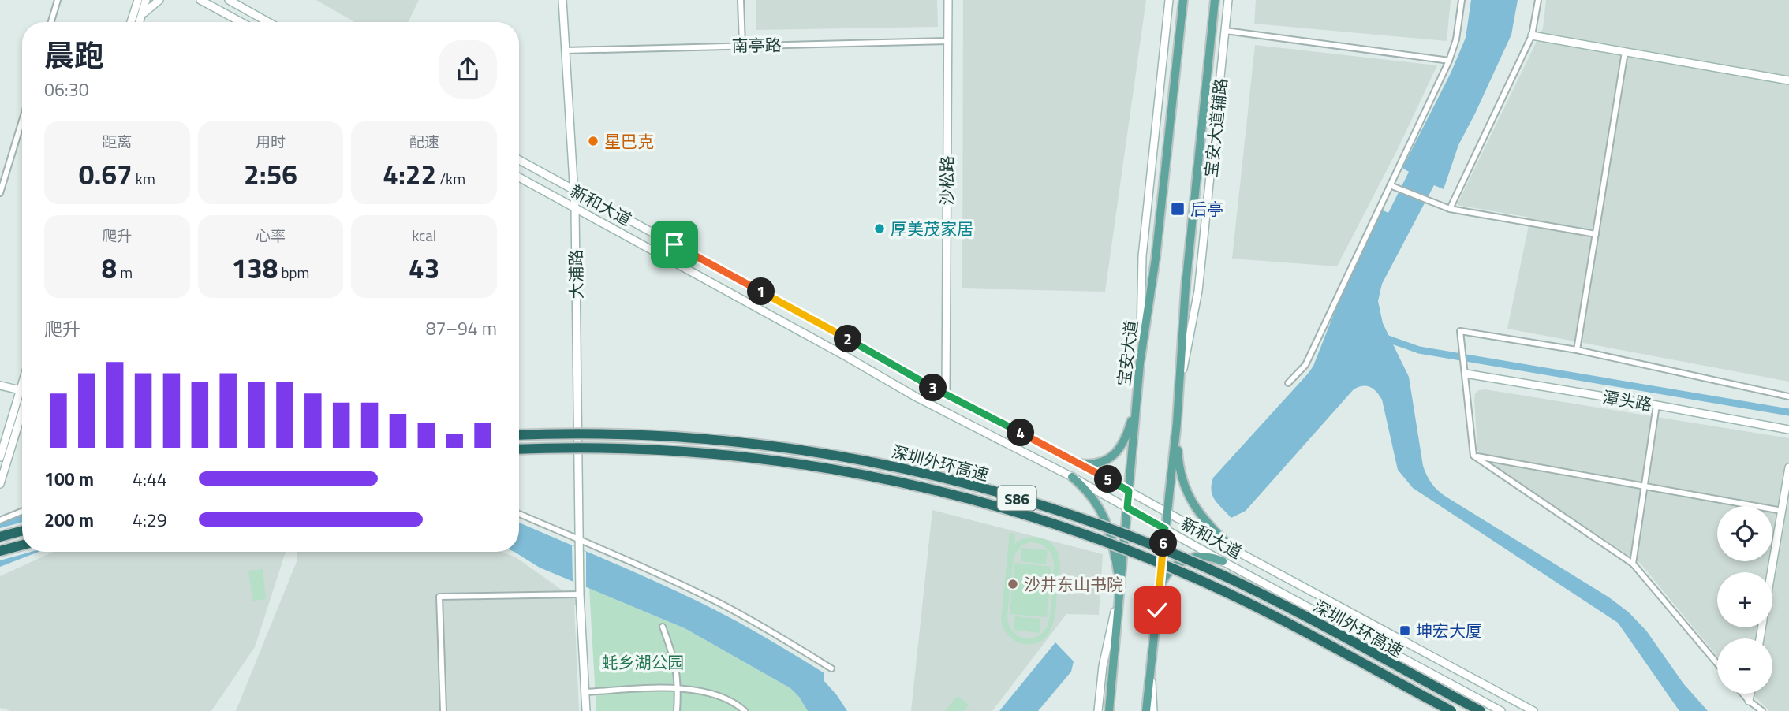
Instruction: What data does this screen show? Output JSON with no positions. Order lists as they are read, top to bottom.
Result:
{
  "streets": {
    "highway": ["深圳外环高速", "S86"],
    "main road": [
      "宝安大道辅路",
      "沙松路",
      "新和大道",
      "大浦路",
      "宝安大道",
      "潭头路"
    ],
    "street": ["南亭路"]
  },
  "crossings": [
    ["南亭路", "沙松路"],
    ["南亭路", "大浦路"],
    ["沙松路", "新和大道"],
    ["新和大道", "大浦路"],
    ["新和大道", "宝安大道"]
  ],
  "parks": ["蚝乡湖公园"],
  "places": {
    "other": ["星巴克", "厚美茂家居", "沙井东山书院"],
    "transit": ["后亭", "坤宏大厦"]
  },
  "page": {
    "heading": ["晨跑", "06:30"],
    "stats": [
      ["距离", "0.67 km"],
      ["用时", "2:56"],
      ["配速", "4:22 /km"],
      ["爬升", "8 m"],
      ["心率", "138 bpm"],
      ["kcal", "43"]
    ],
    "pins": [
      "1",
      "2",
      "3",
      "4",
      "5",
      "6"
    ],
    "chart": ["爬升", "87–94 m"],
    "list": [
      {
        "name": "100 m",
        "note": "4:44"
      },
      {
        "name": "200 m",
        "note": "4:29"
      }
    ],
    "map_buttons": ["+", "−"]
  }
}
